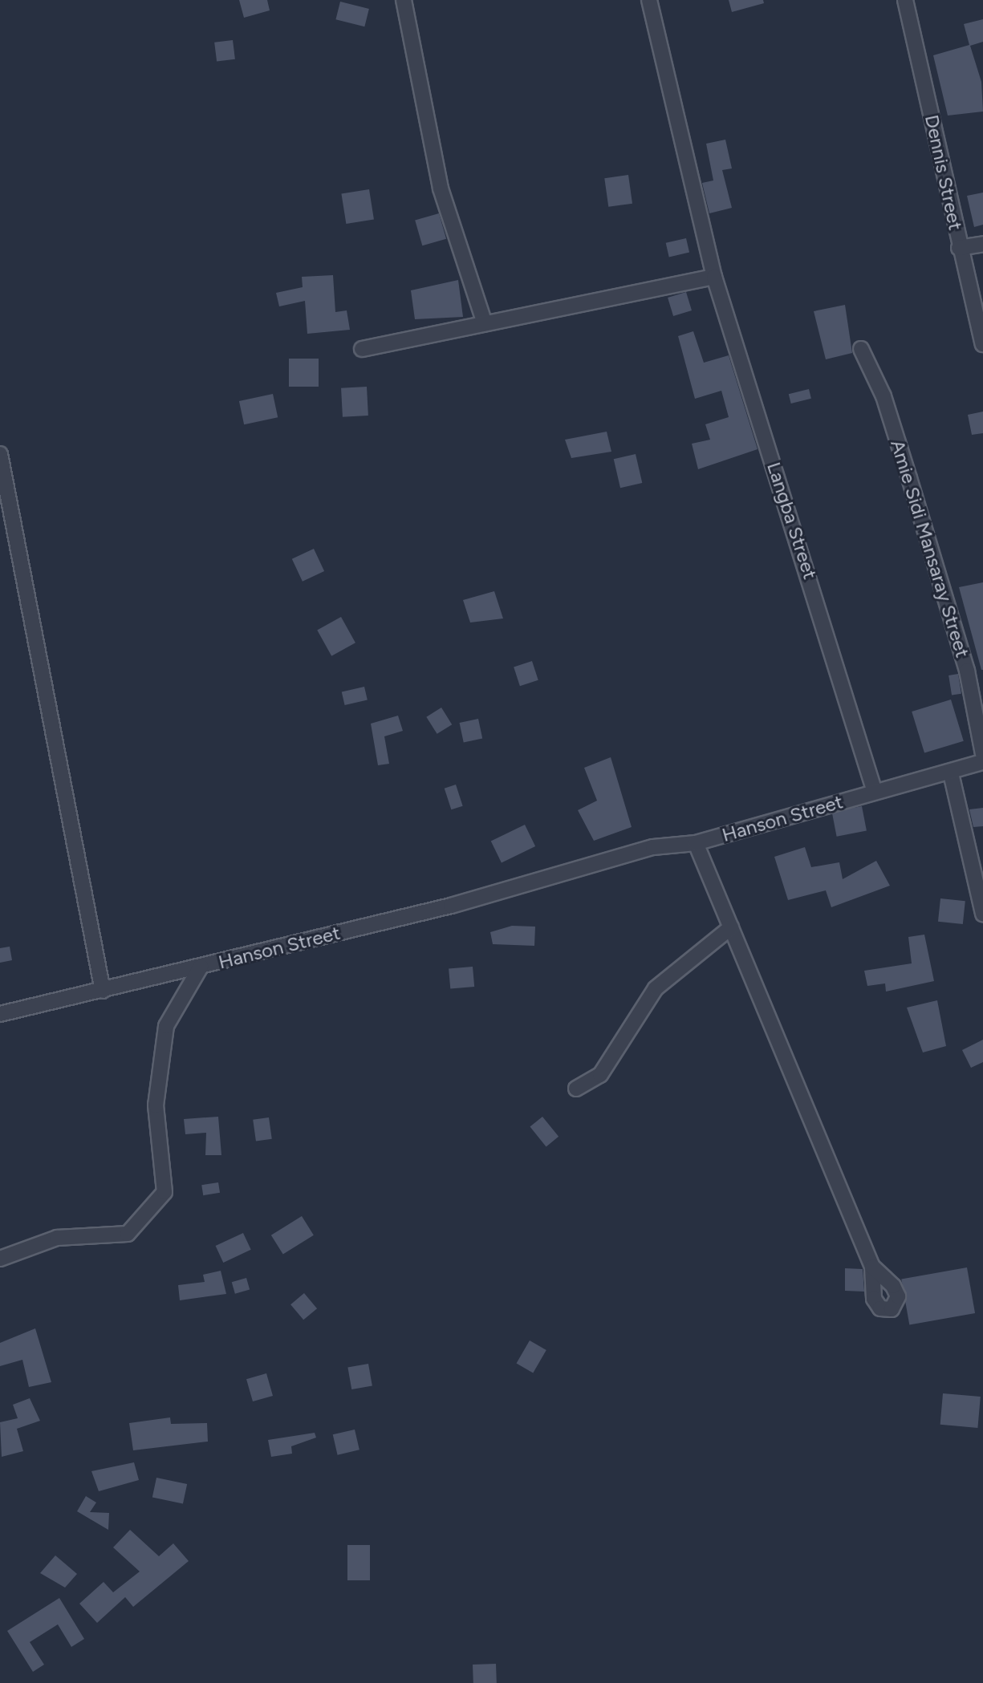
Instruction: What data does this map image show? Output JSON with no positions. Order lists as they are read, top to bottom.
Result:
{
  "streets": {
    "street": [
      "Dennis Street",
      "Langba Street",
      "Amie Sidi Mansaray Street",
      "Hanson Street"
    ]
  },
  "crossings": [
    ["Langba Street", "Hanson Street"]
  ]
}
